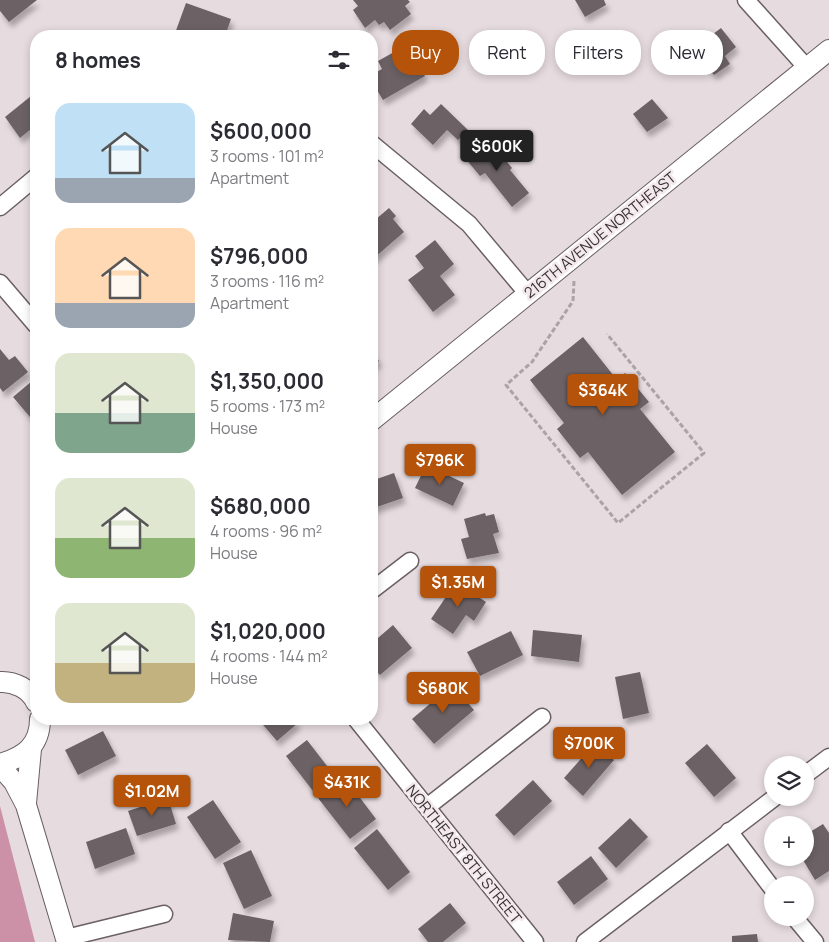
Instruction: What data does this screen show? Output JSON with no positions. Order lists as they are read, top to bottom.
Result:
{
  "streets": {
    "street": ["216TH AVENUE NORTHEAST", "NORTHEAST 8TH STREET"]
  },
  "page": {
    "chip": [
      "Buy",
      "Rent",
      "Filters",
      "New"
    ],
    "heading": "8 homes",
    "list": [
      {
        "name": "$600,000",
        "note": "3 rooms · 101 m² · Apartment"
      },
      {
        "name": "$796,000",
        "note": "3 rooms · 116 m² · Apartment"
      },
      {
        "name": "$1,350,000",
        "note": "5 rooms · 173 m² · House"
      },
      {
        "name": "$680,000",
        "note": "4 rooms · 96 m² · House"
      },
      {
        "name": "$1,020,000",
        "note": "4 rooms · 144 m² · House"
      }
    ],
    "price": [
      "$600K",
      "$364K",
      "$796K",
      "$1.35M",
      "$680K",
      "$700K",
      "$431K",
      "$1.02M"
    ],
    "map_buttons": ["+", "−"]
  }
}
